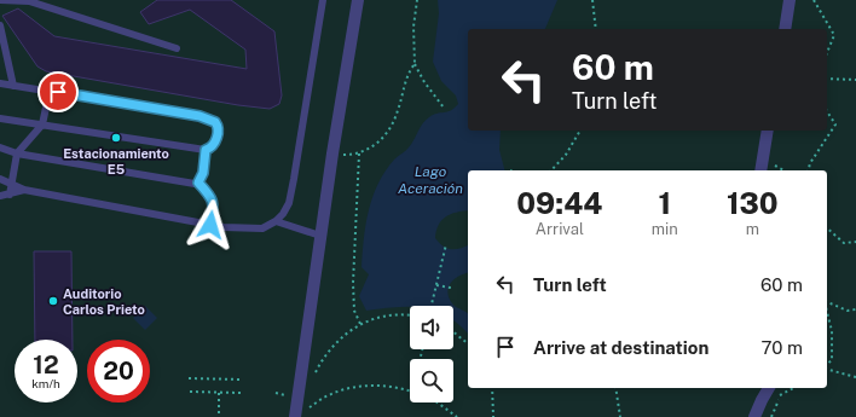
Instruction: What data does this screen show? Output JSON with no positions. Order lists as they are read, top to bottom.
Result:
{
  "water": ["Lago Aceración"],
  "places": ["Estacionamiento E5", "Auditorio Carlos Prieto"],
  "page": {
    "turn": ["60 m", "Turn left"],
    "eta": [
      "09:44",
      "Arrival",
      "1",
      "min",
      "130",
      "m"
    ],
    "list": [
      {
        "name": "Turn left",
        "value": "60 m"
      },
      {
        "name": "Arrive at destination",
        "value": "70 m"
      }
    ],
    "speed": "12 km/h",
    "limit": "20"
  }
}
